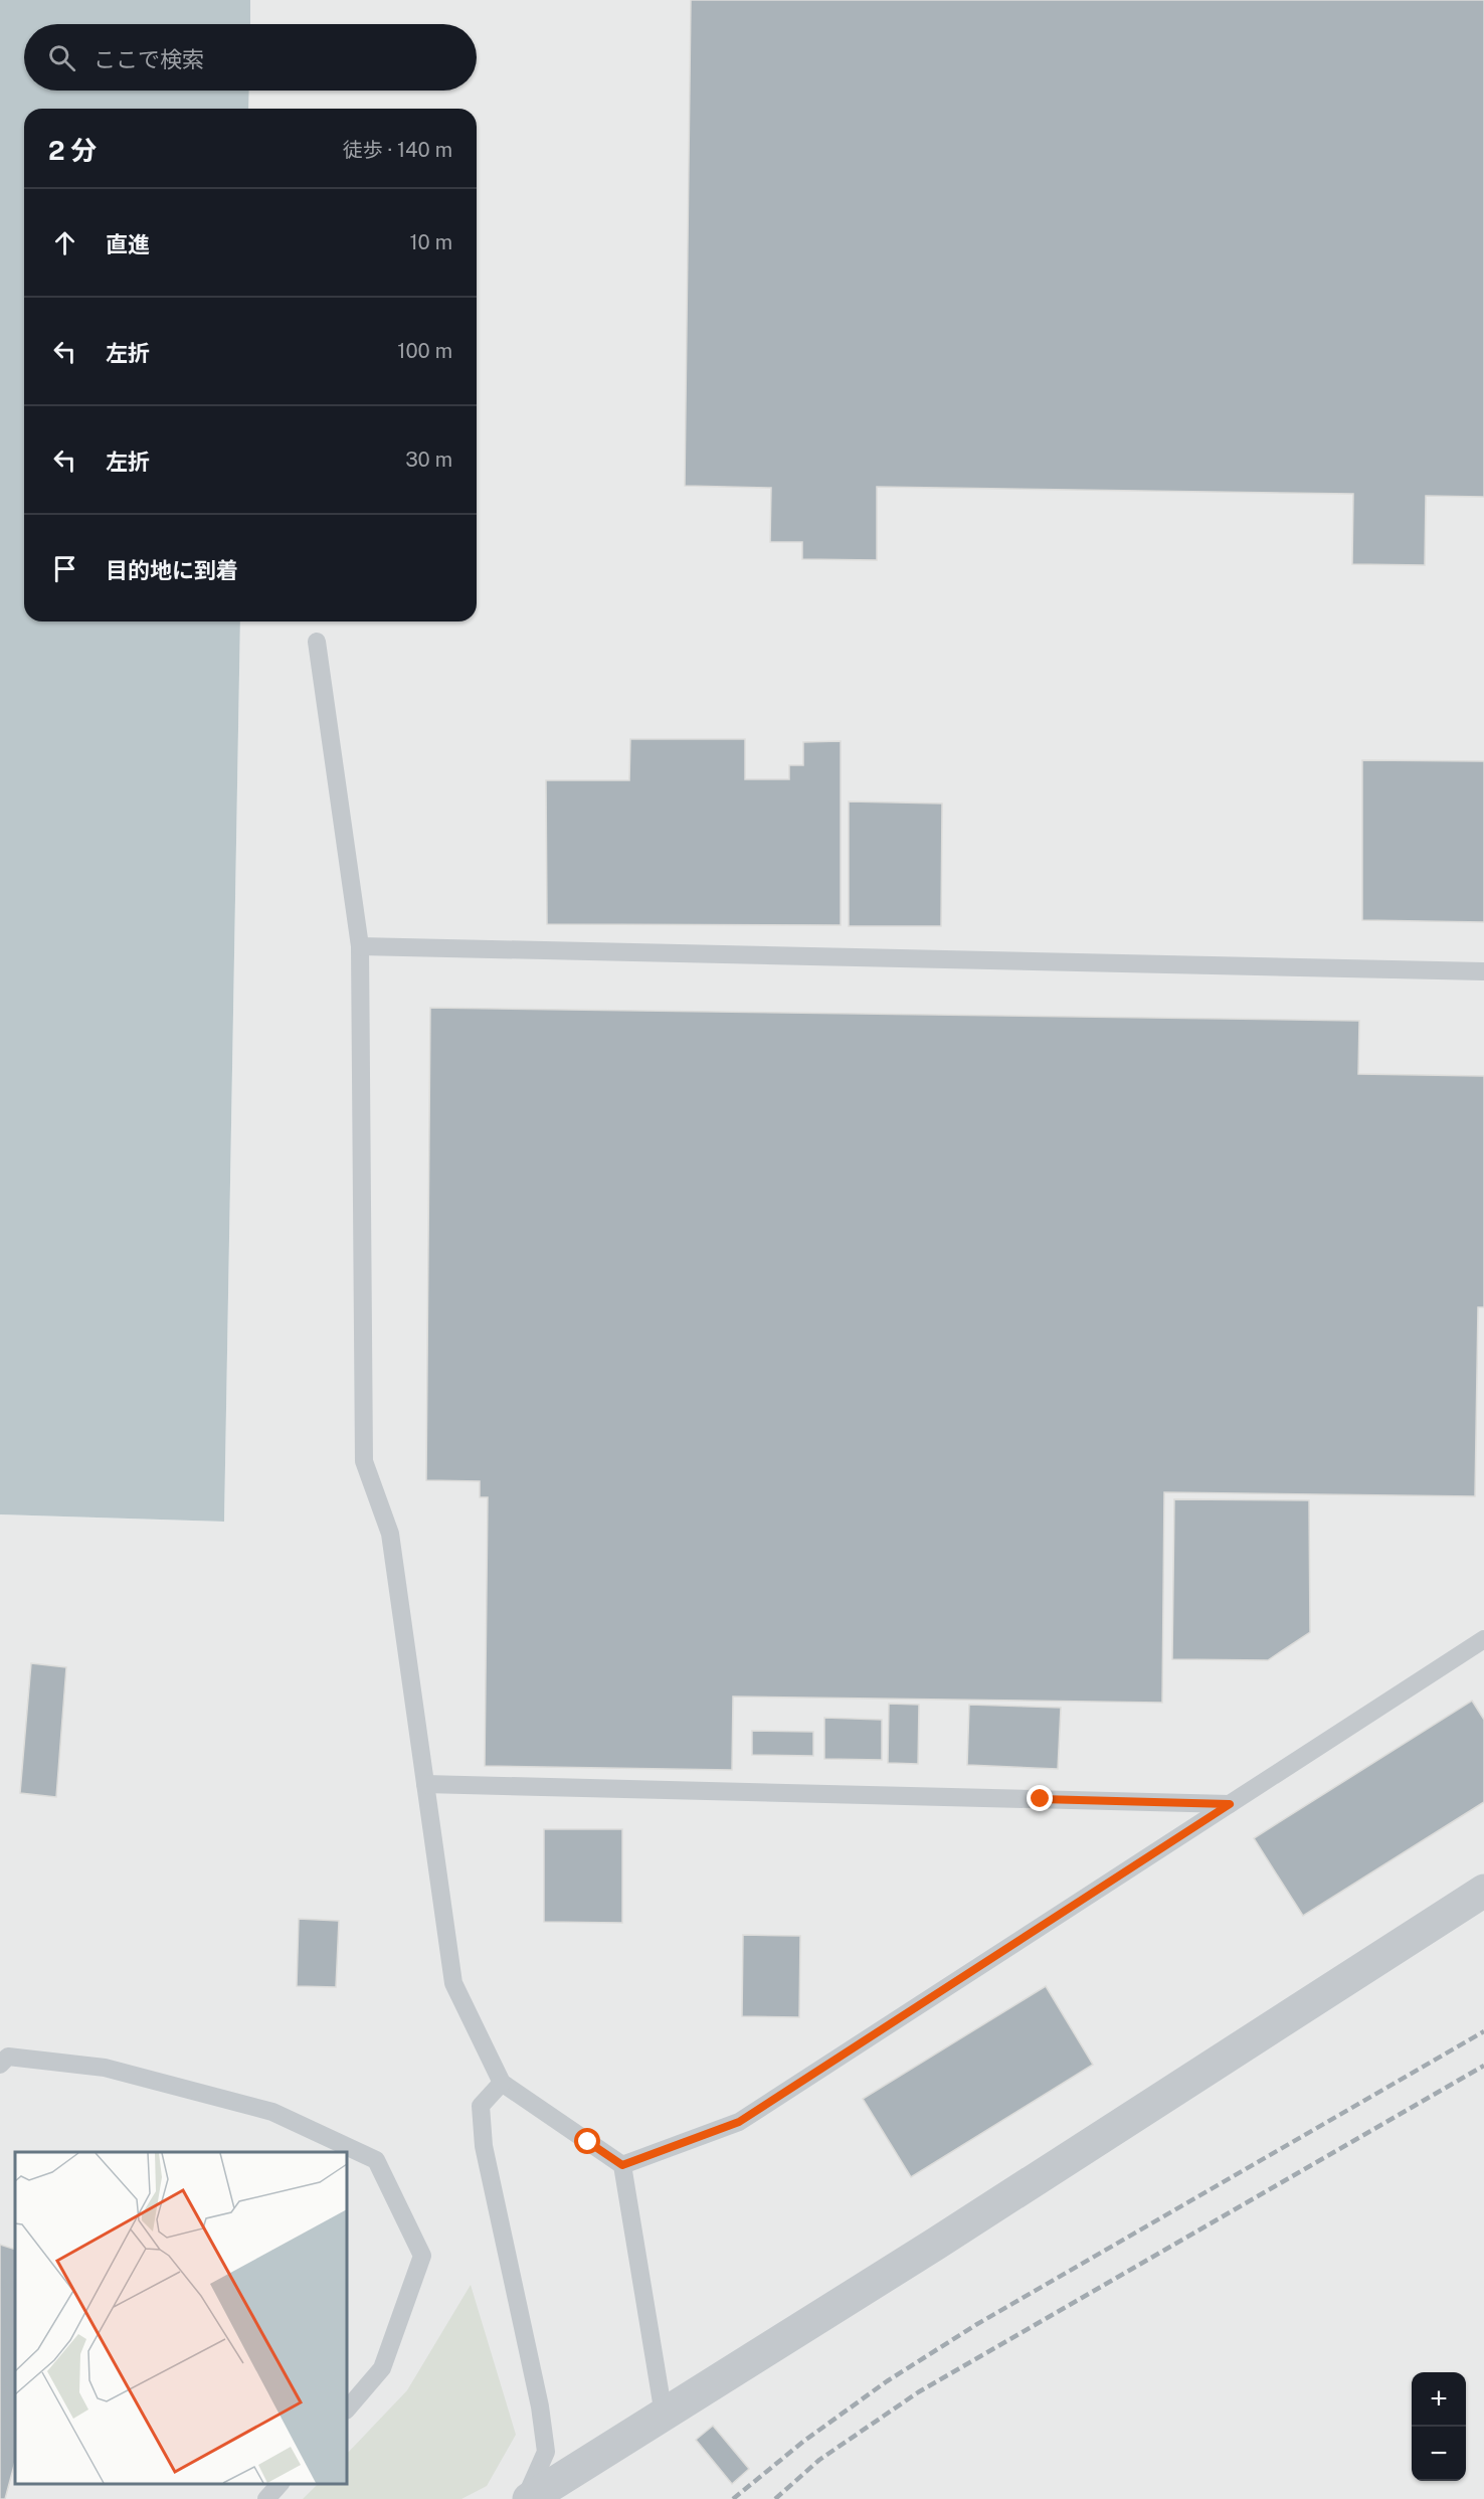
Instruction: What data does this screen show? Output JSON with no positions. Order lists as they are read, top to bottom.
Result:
{
  "page": {
    "search": "ここで検索",
    "heading": ["2 分", "徒歩 · 140 m"],
    "list": [
      ["直進", "10 m"],
      ["左折", "100 m"],
      ["左折", "30 m"],
      "目的地に到着"
    ],
    "map_buttons": ["+", "−"]
  }
}
